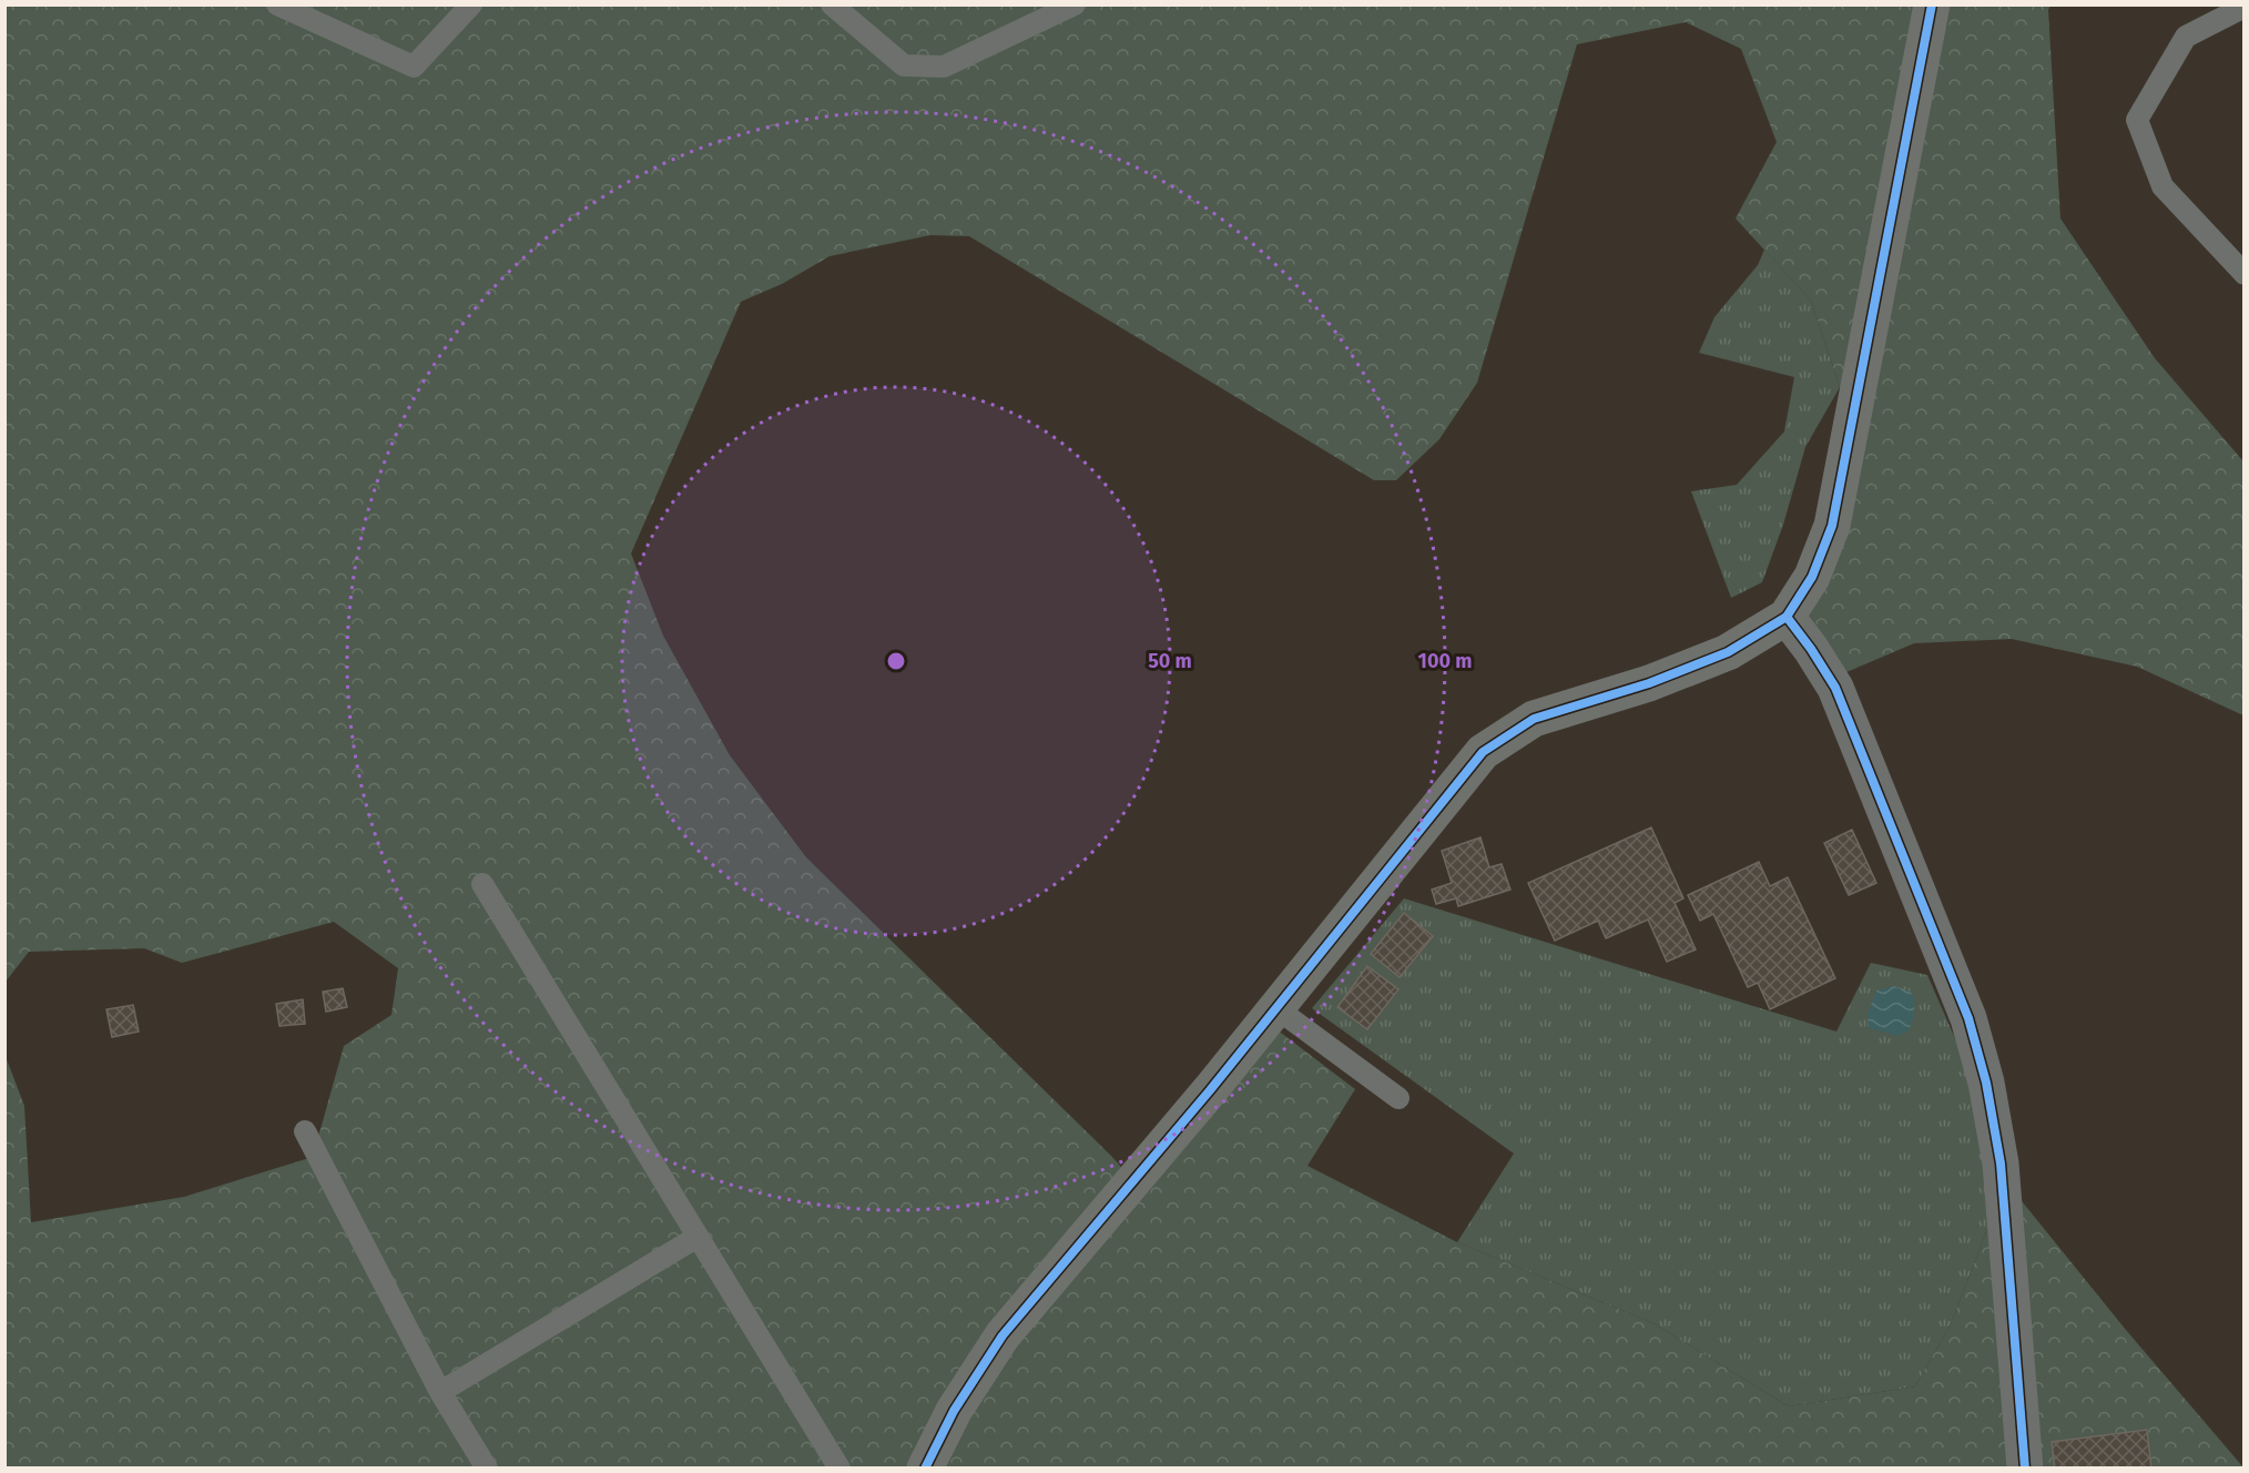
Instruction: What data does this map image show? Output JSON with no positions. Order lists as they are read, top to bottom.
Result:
{
  "rings": ["50 m", "100 m"]
}
